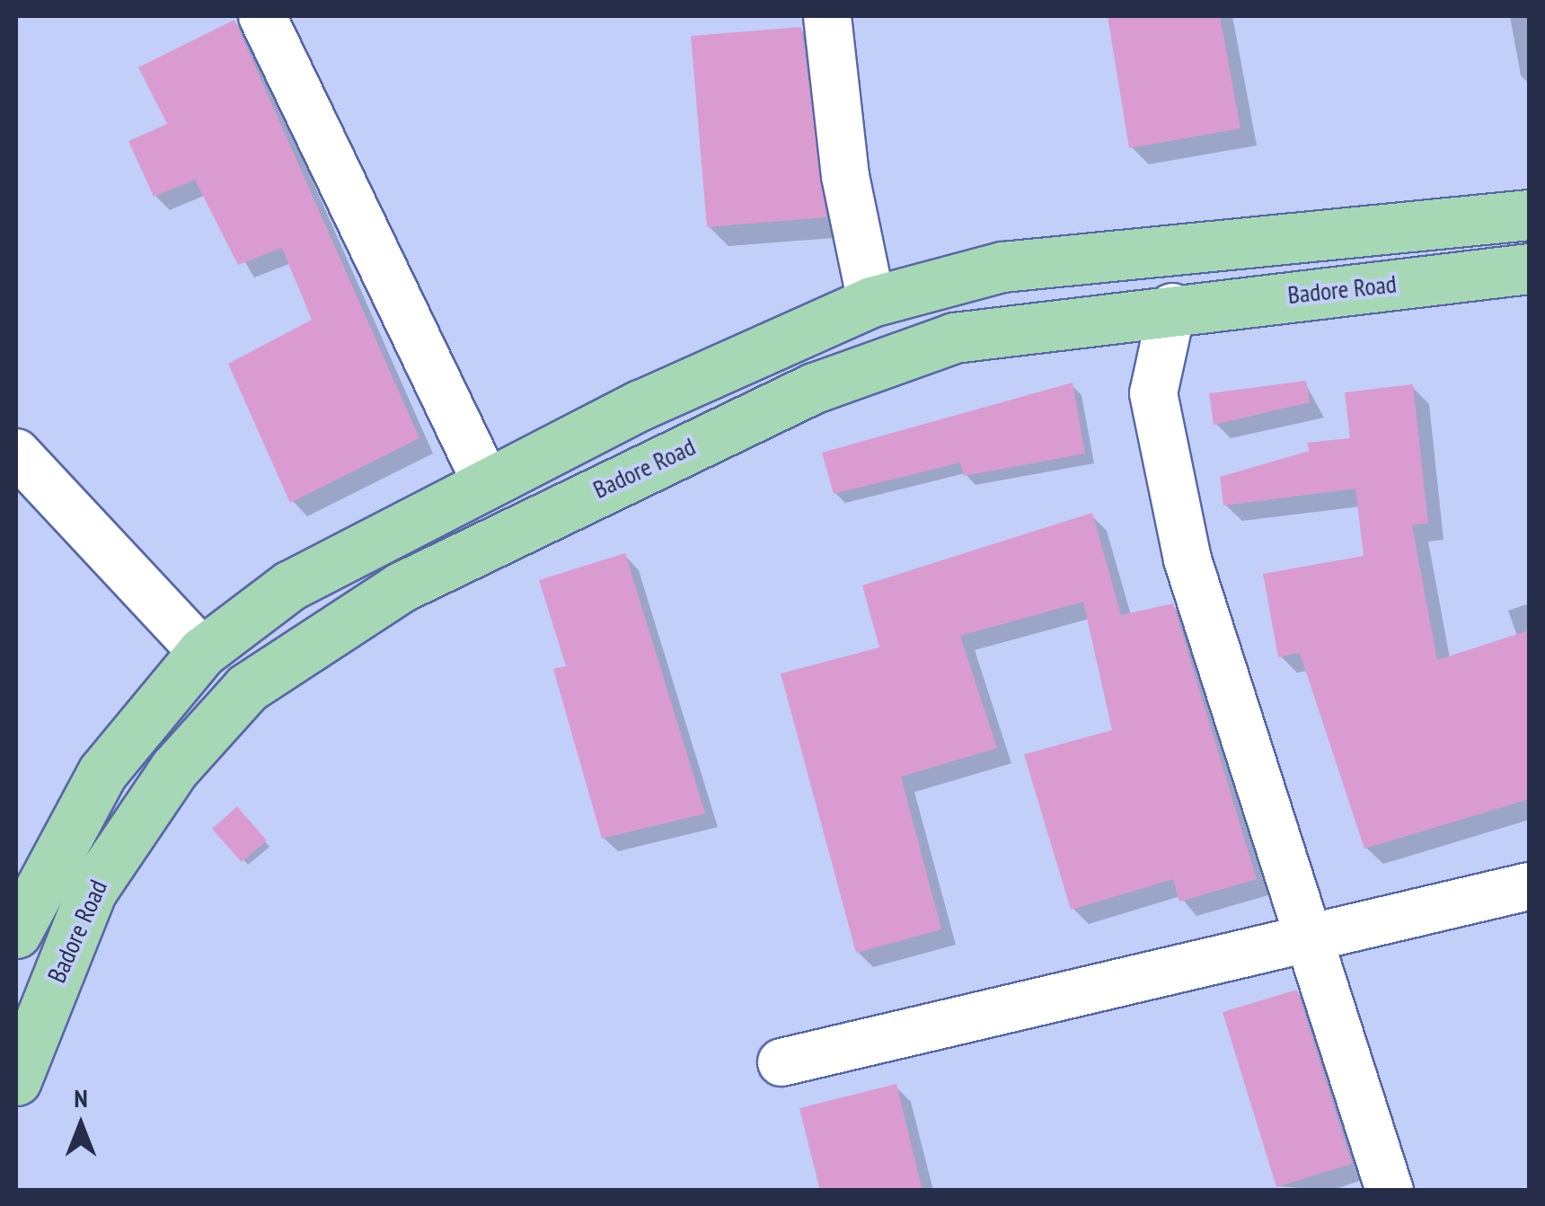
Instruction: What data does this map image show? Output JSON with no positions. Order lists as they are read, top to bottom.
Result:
{
  "streets": {
    "main road": ["Badore Road"]
  },
  "north": "top"
}
